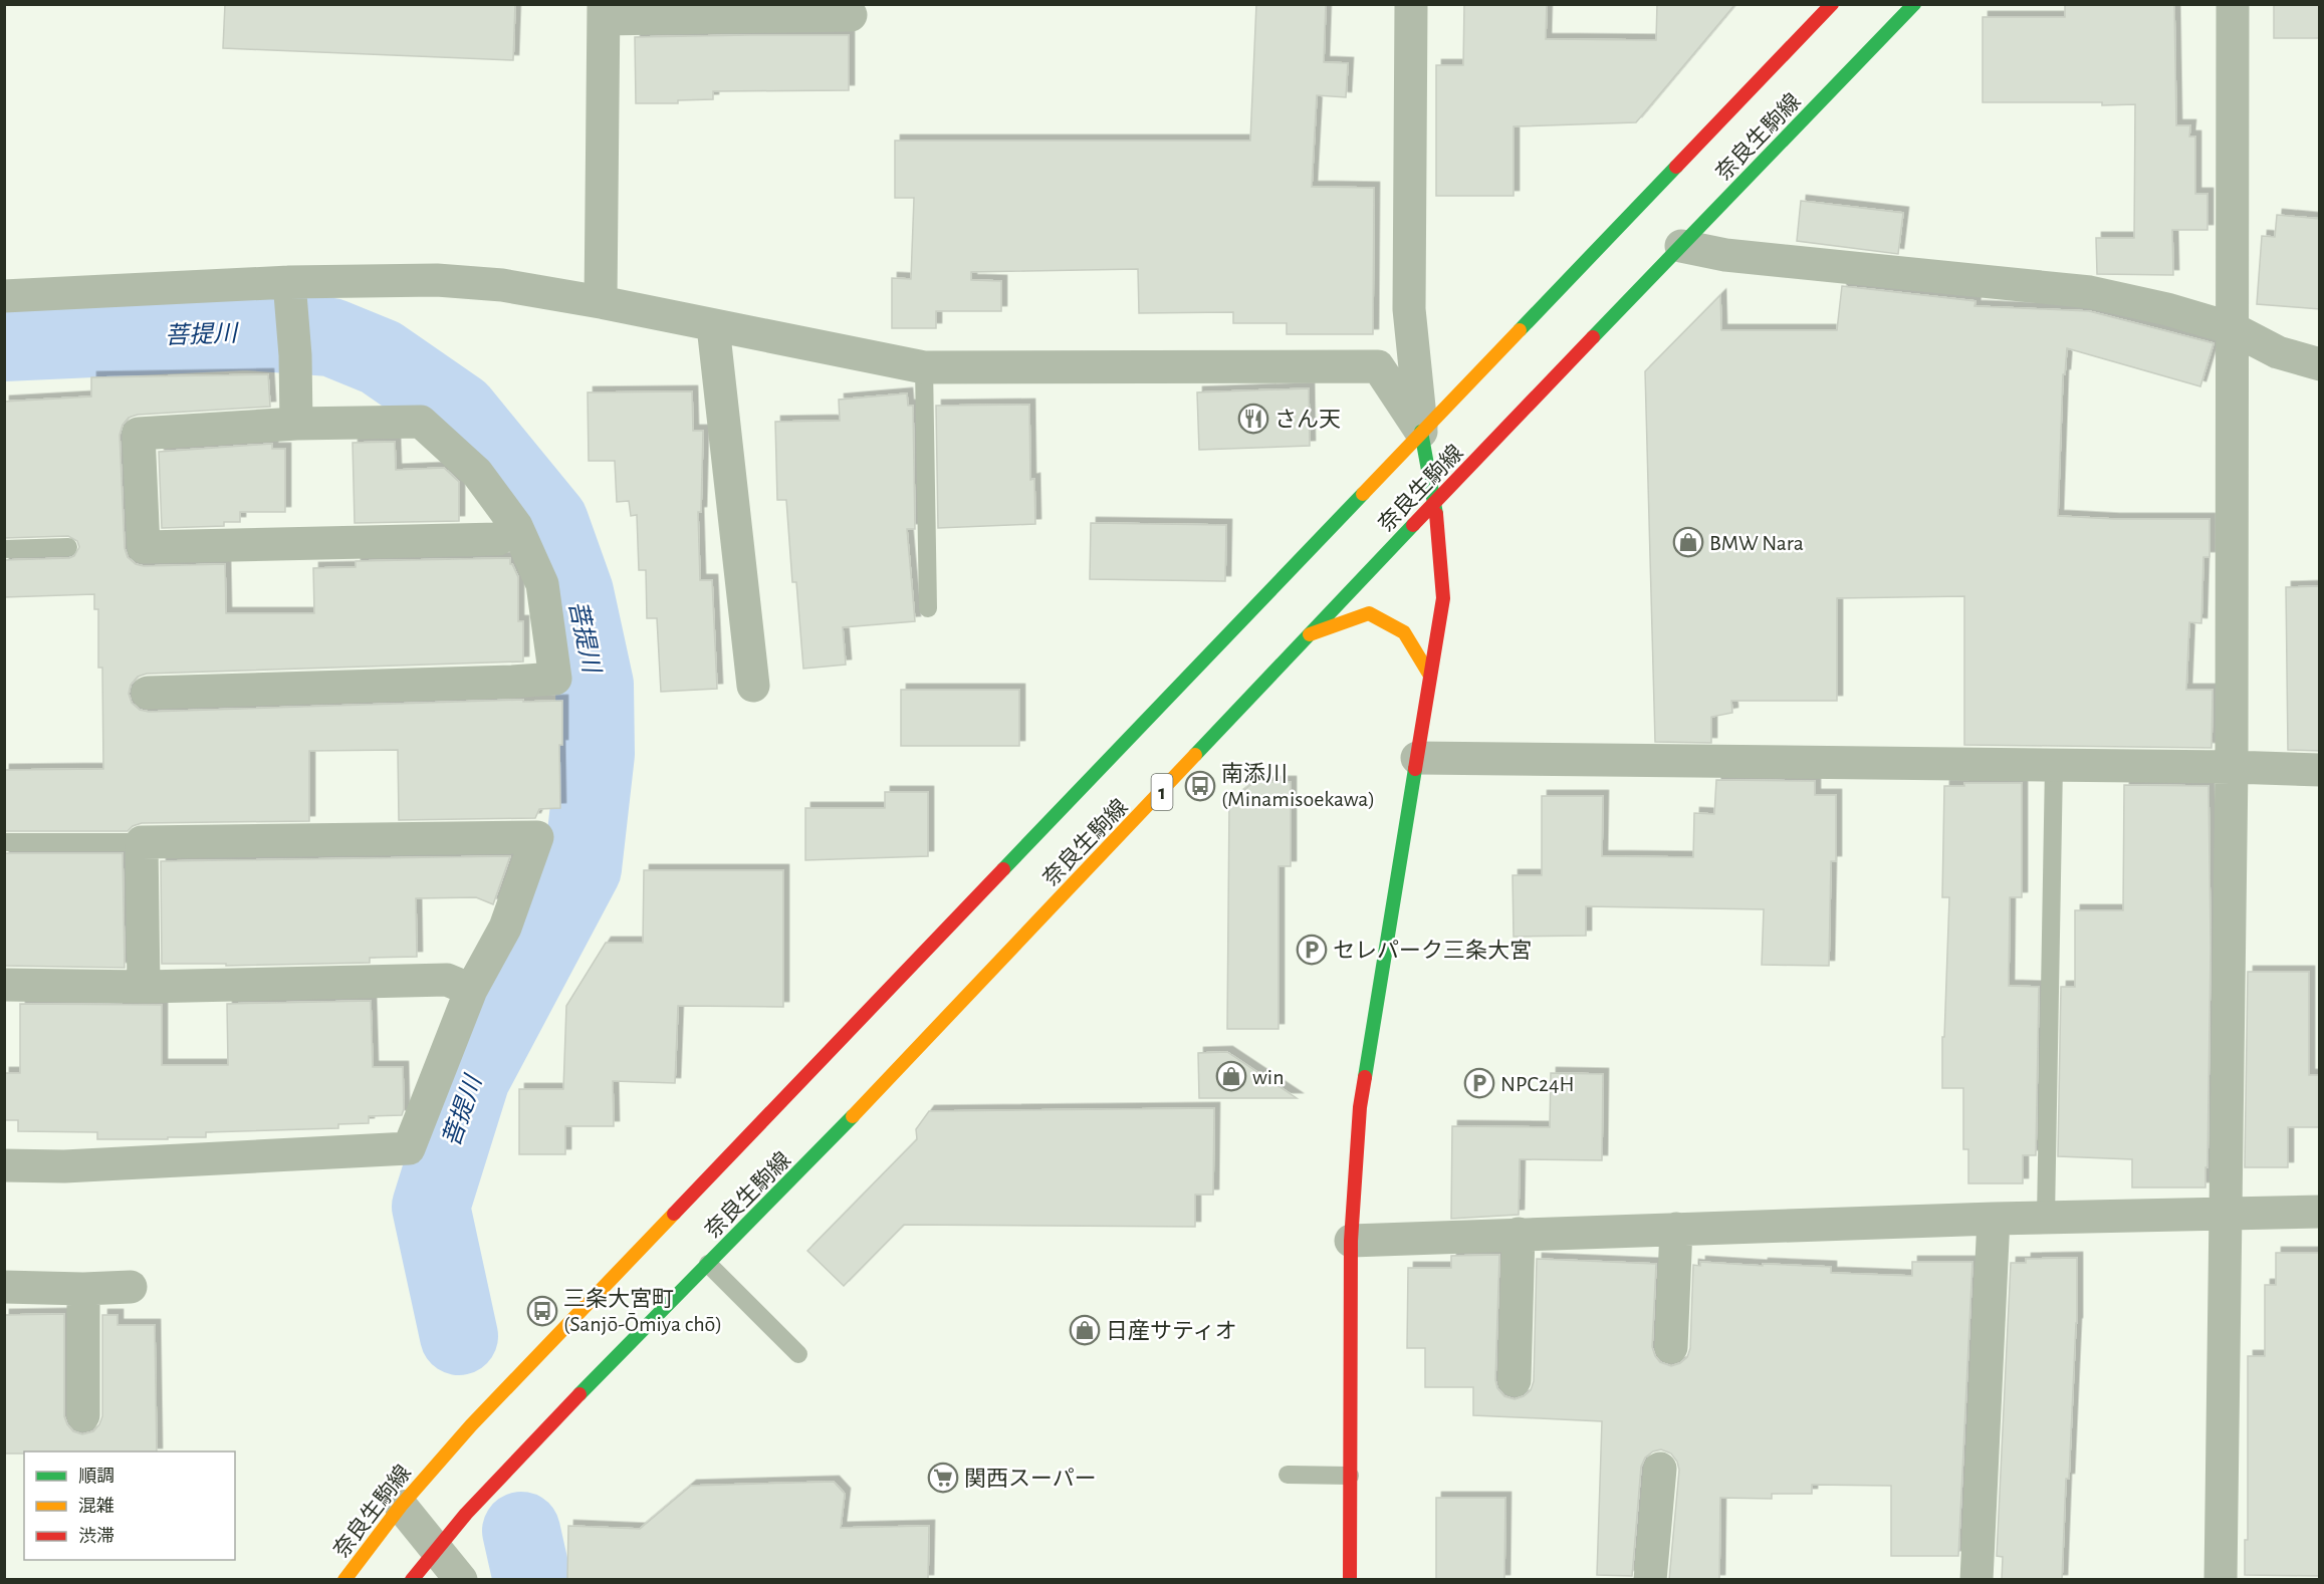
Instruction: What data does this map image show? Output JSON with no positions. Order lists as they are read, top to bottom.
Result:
{
  "streets": {
    "main road": ["奈良生駒線", "1"]
  },
  "water": ["菩提川"],
  "places": {
    "restaurant": ["さん天"],
    "shop": ["BMW Nara", "win", "日産サティオ"],
    "bus stop": ["南添川 (Minamisoekawa)", "三条大宮町 (Sanjō-Ōmiya chō)"],
    "parking": ["セレパーク三条大宮", "NPC24H"],
    "supermarket": ["関西スーパー"]
  },
  "legend": ["順調", "混雑", "渋滞"]
}
